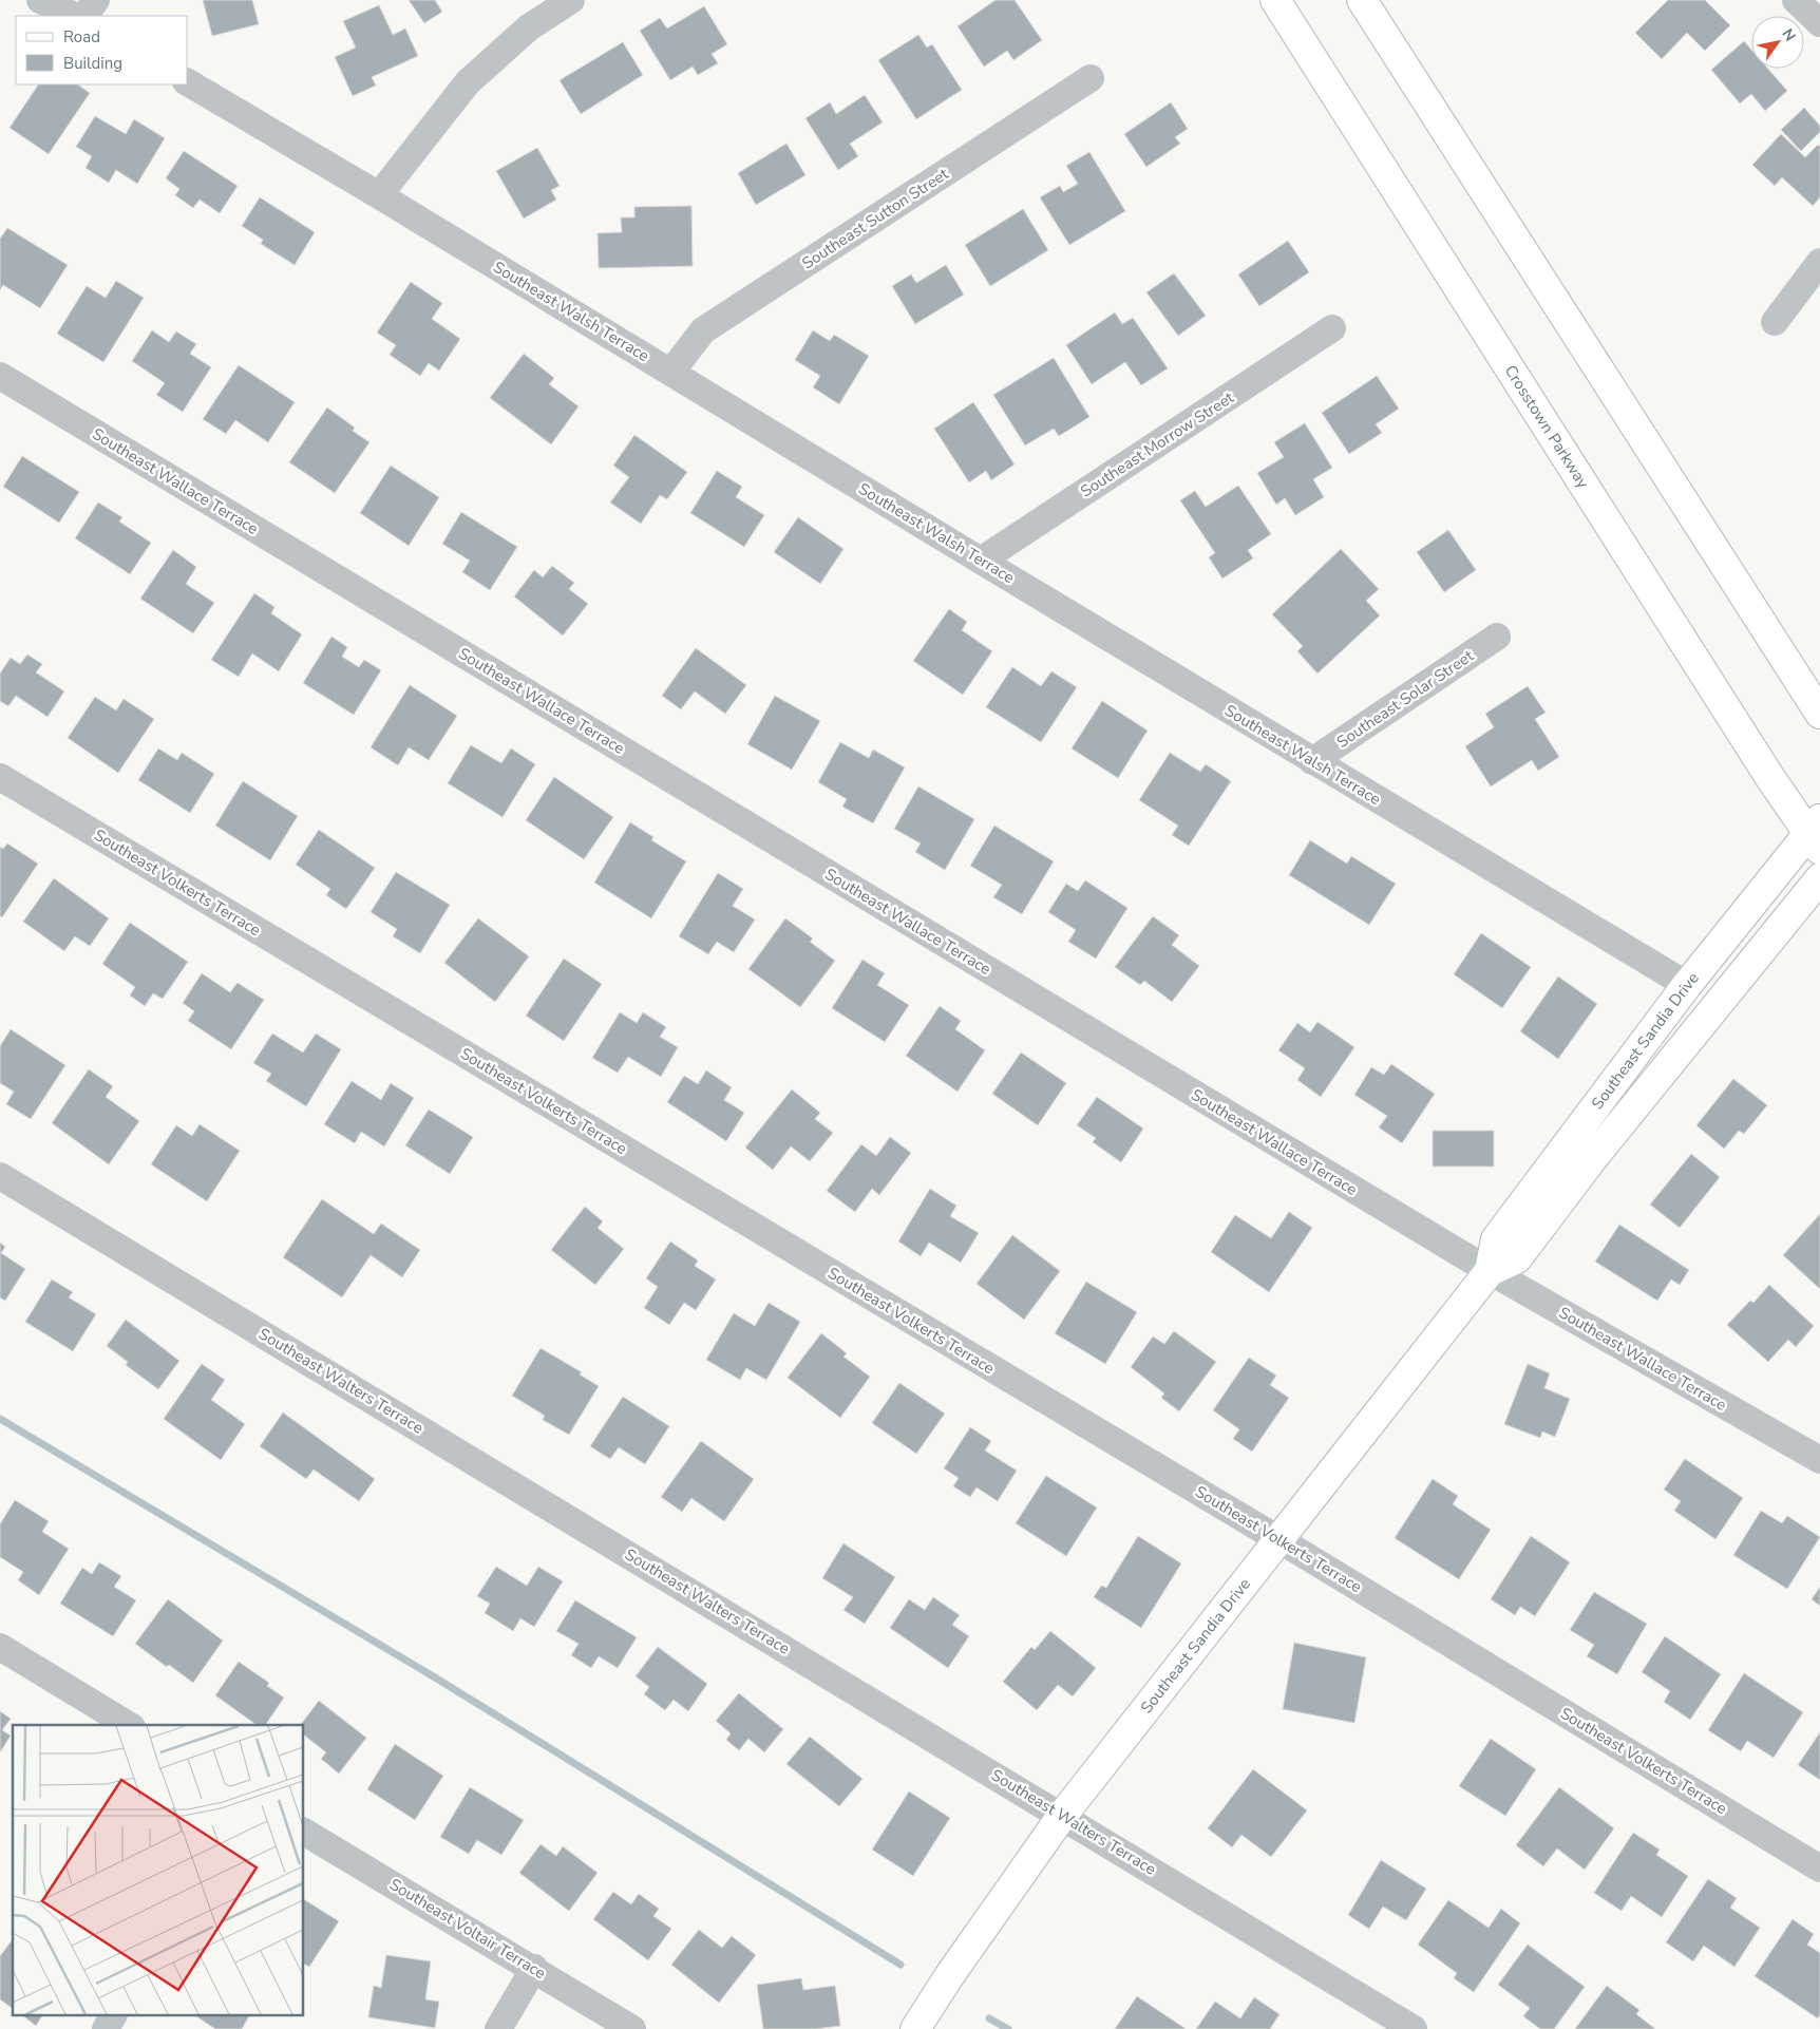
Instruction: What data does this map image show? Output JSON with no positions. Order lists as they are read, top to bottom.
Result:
{
  "streets": {
    "street": [
      "Southeast Sutton Street",
      "Southeast Walsh Terrace",
      "Crosstown Parkway",
      "Southeast Morrow Street",
      "Southeast Wallace Terrace",
      "Southeast Solar Street",
      "Southeast Volkerts Terrace",
      "Southeast Sandia Drive",
      "Southeast Walters Terrace",
      "Southeast Voltair Terrace"
    ]
  },
  "crossings": [
    ["Southeast Sutton Street", "Southeast Walsh Terrace"],
    ["Southeast Walsh Terrace", "Southeast Morrow Street"],
    ["Southeast Walsh Terrace", "Southeast Solar Street"],
    ["Southeast Walsh Terrace", "Southeast Sandia Drive"],
    ["Crosstown Parkway", "Southeast Sandia Drive"],
    ["Southeast Wallace Terrace", "Southeast Sandia Drive"],
    ["Southeast Volkerts Terrace", "Southeast Sandia Drive"],
    ["Southeast Sandia Drive", "Southeast Walters Terrace"]
  ],
  "legend": ["Road", "Building"],
  "north": "top right"
}
